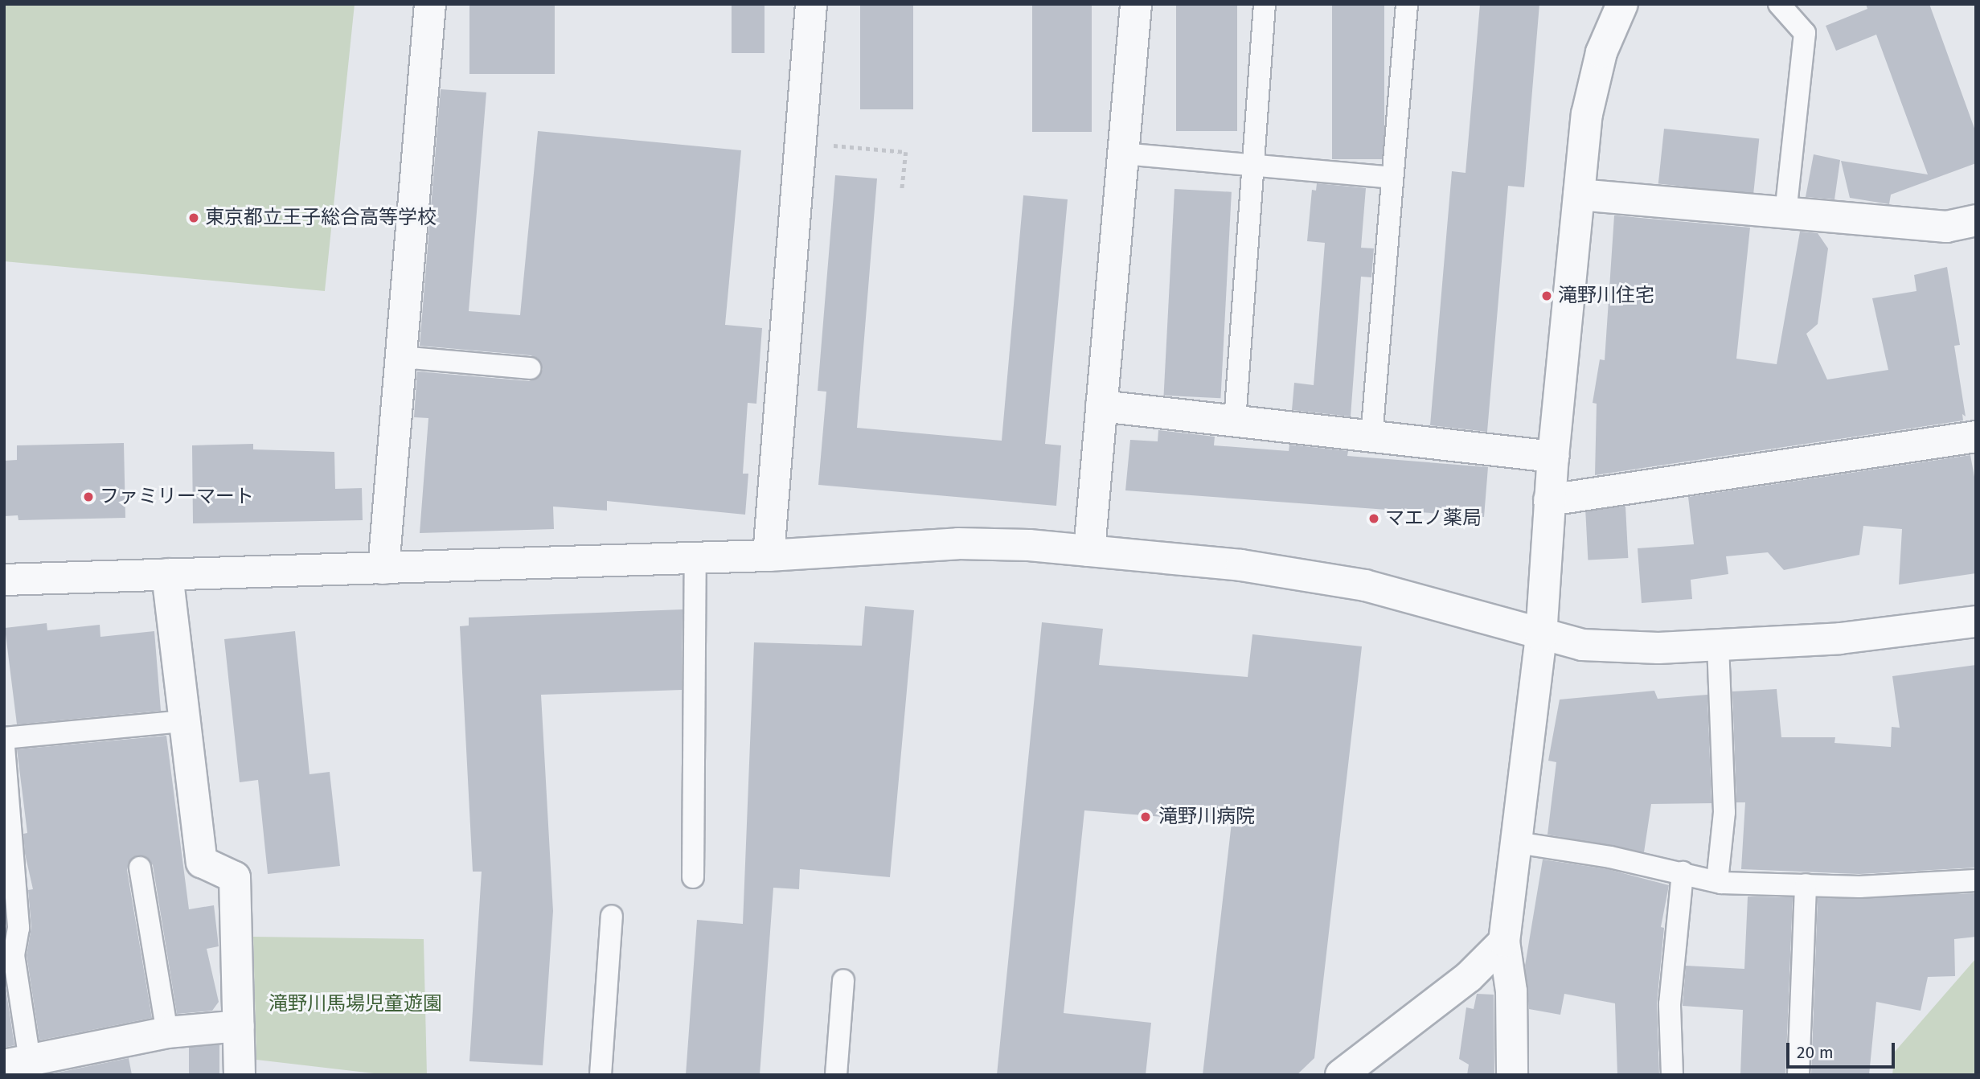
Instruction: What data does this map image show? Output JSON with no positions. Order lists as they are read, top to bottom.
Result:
{
  "parks": ["滝野川馬場児童遊園"],
  "places": [
    "東京都立王子総合高等学校",
    "滝野川住宅",
    "ファミリーマート",
    "マエノ薬局",
    "滝野川病院"
  ],
  "scale_bar": "20 m"
}
